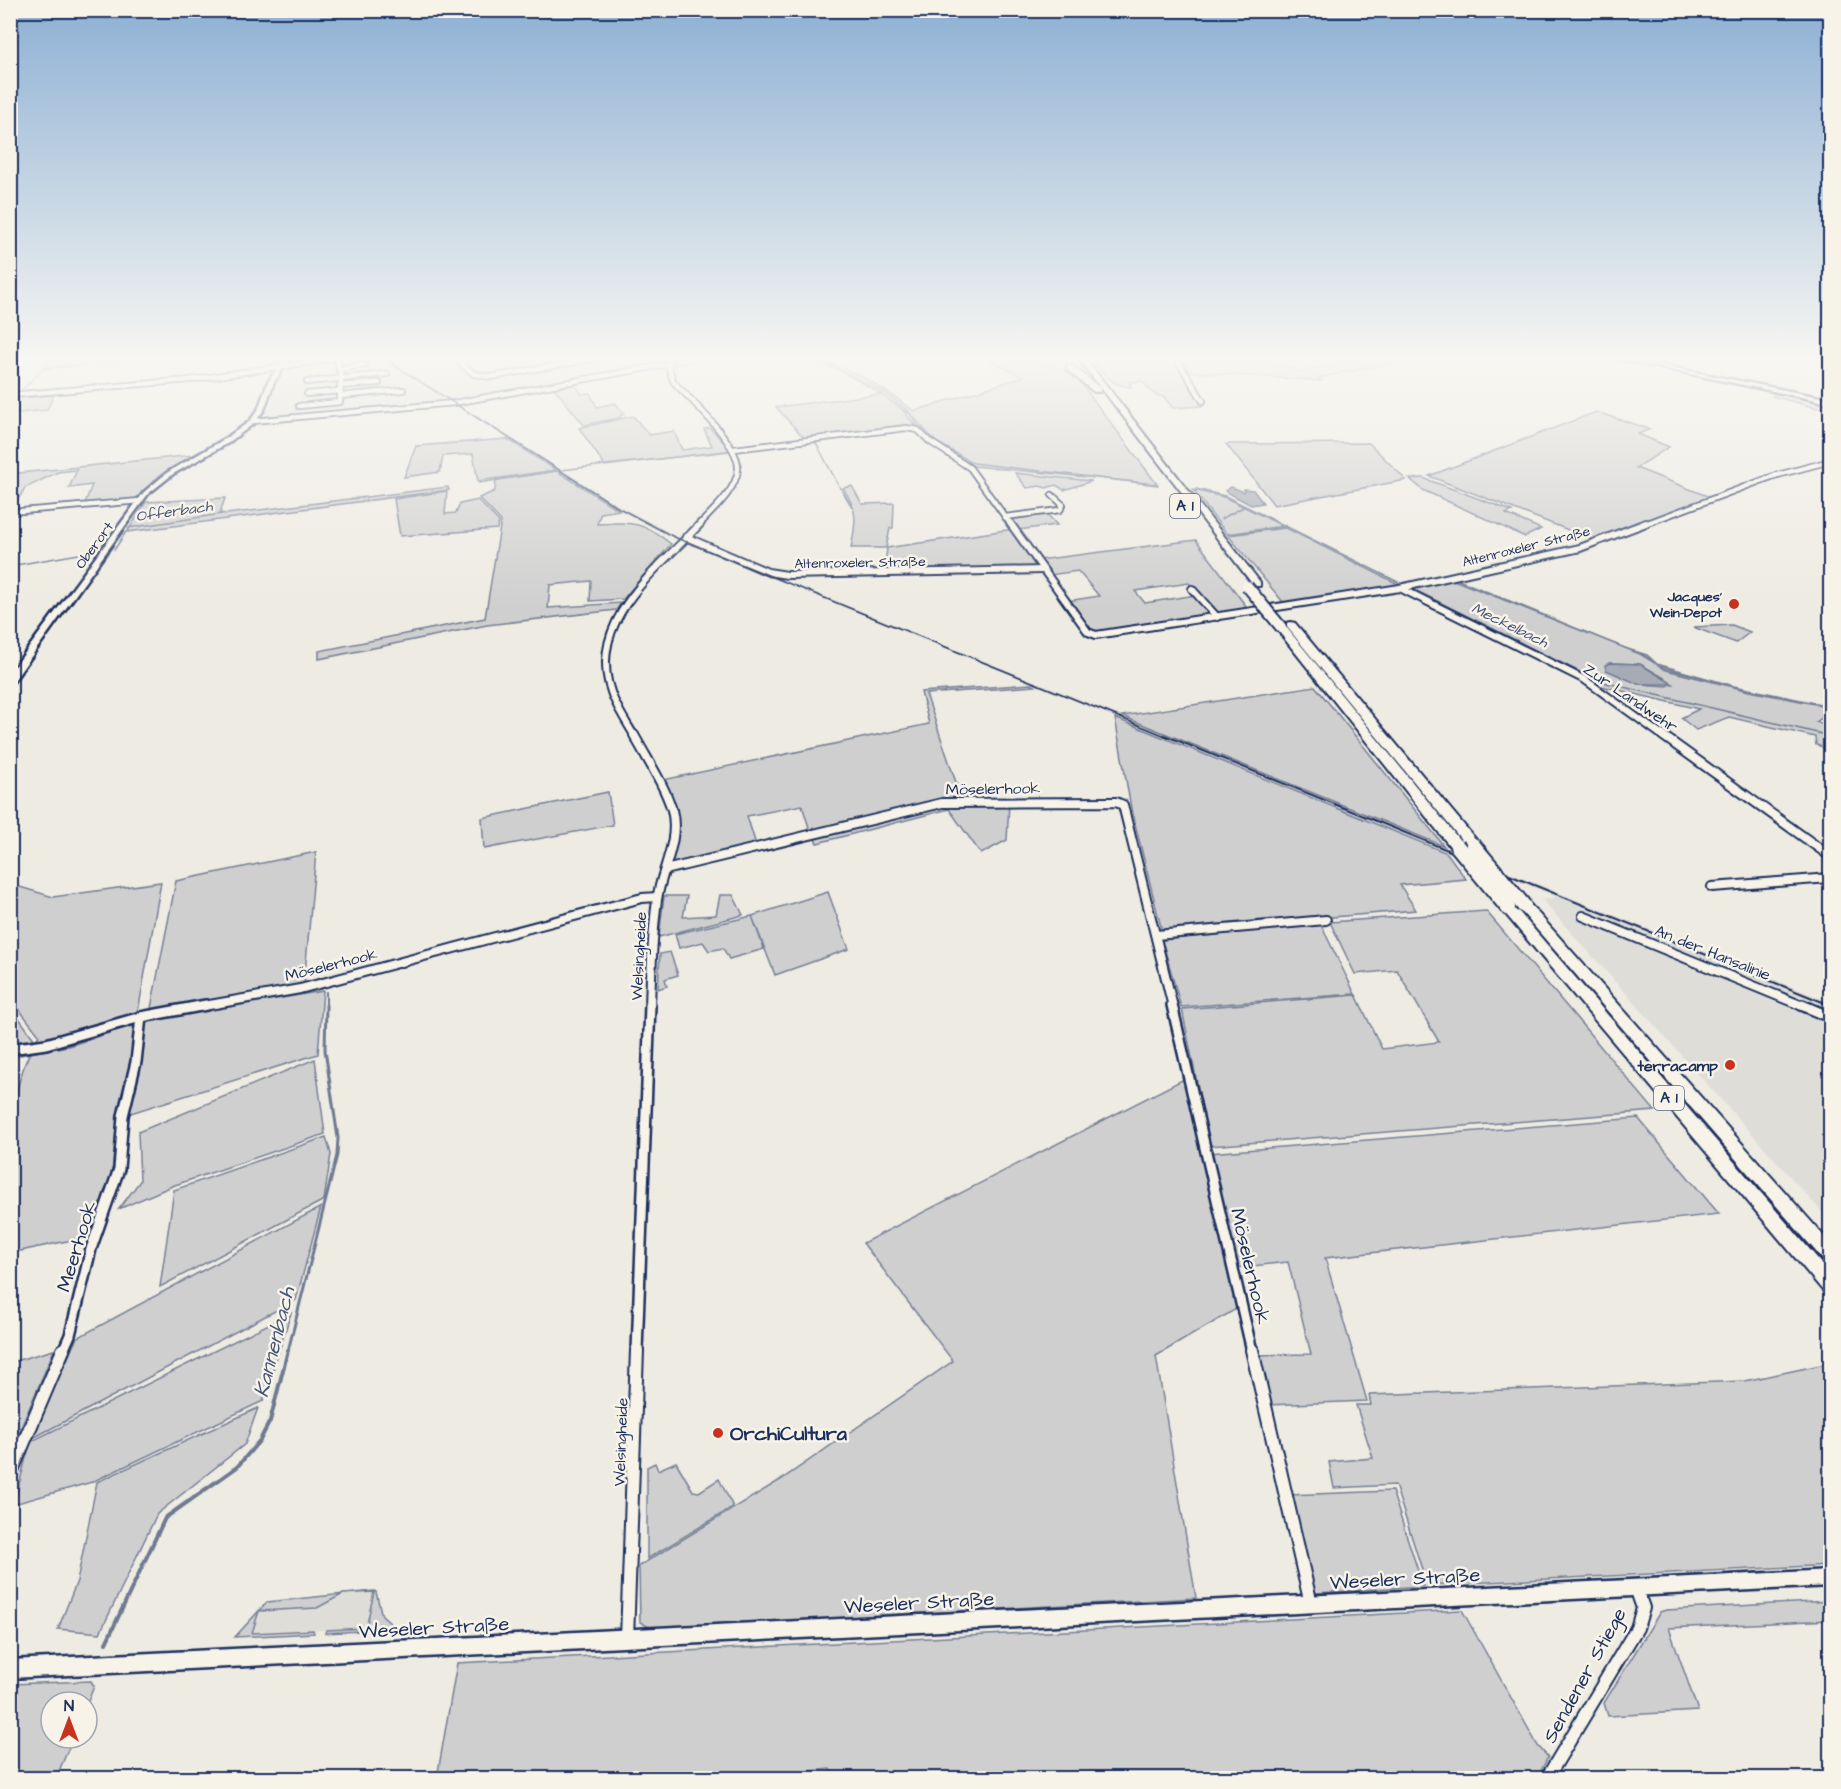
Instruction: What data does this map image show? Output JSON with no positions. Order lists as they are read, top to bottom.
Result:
{
  "streets": {
    "highway": ["A 1"],
    "main road": ["Oberort", "Weseler Straße"],
    "street": [
      "Altenroxeler Straße",
      "Zur Landwehr",
      "Möselerhook",
      "An der Hansalinie",
      "Welsingheide",
      "Meerhook",
      "Sendener Stiege"
    ]
  },
  "crossings": [
    ["Altenroxeler Straße", "Zur Landwehr"],
    ["Altenroxeler Straße", "Welsingheide"],
    ["Möselerhook", "Welsingheide"],
    ["Möselerhook", "Meerhook"],
    ["Möselerhook", "Weseler Straße"],
    ["Welsingheide", "Weseler Straße"],
    ["Weseler Straße", "Sendener Stiege"]
  ],
  "water": ["Offerbach", "Meckelbach", "Kannenbach"],
  "places": ["Jacques’ Wein-Depot", "terracamp", "OrchiCultura"],
  "north": "top"
}
